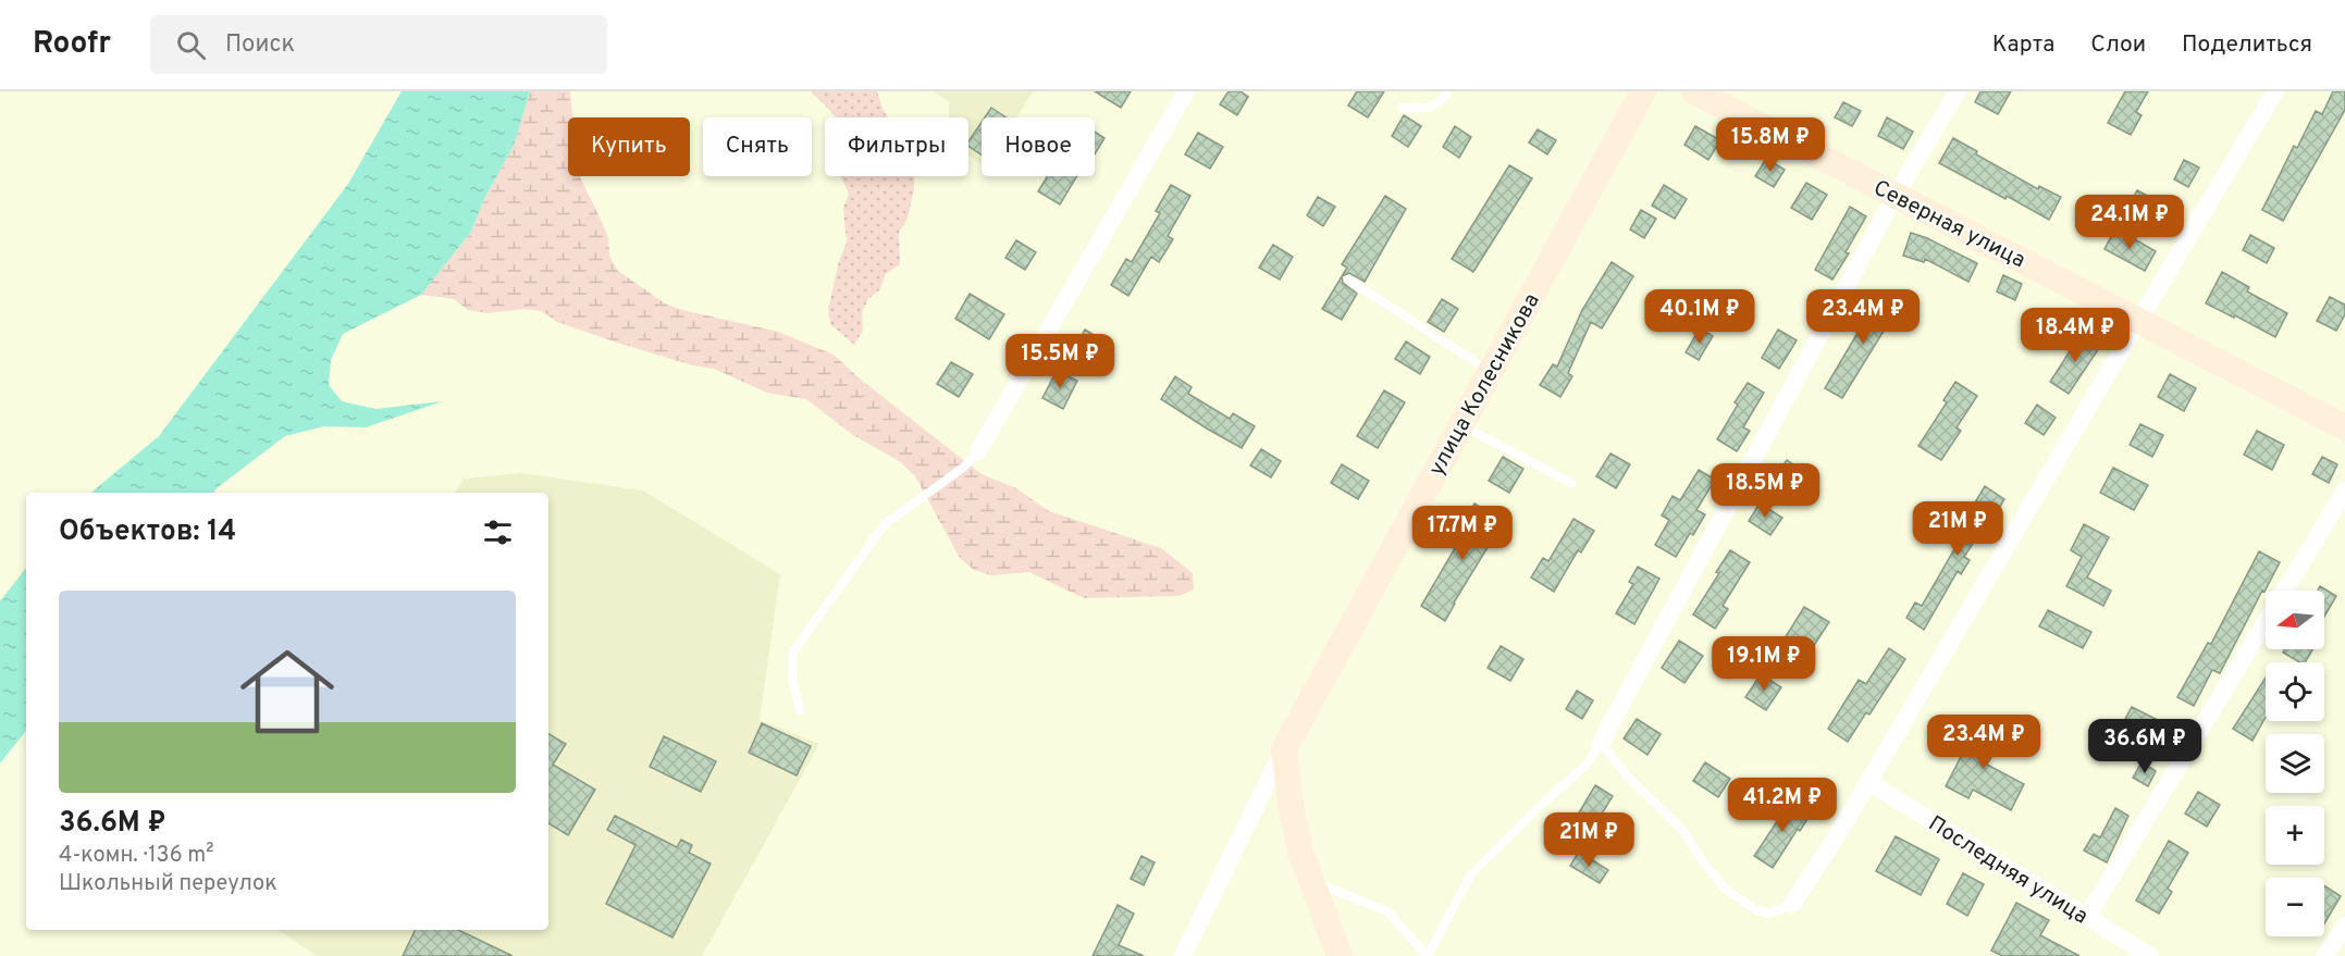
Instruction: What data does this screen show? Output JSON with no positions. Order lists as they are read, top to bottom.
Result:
{
  "streets": {
    "street": ["Северная улица", "улица Колесникова", "Последняя улица"]
  },
  "north": "left",
  "page": {
    "header": "Roofr",
    "search": "Поиск",
    "nav": ["Карта", "Слои", "Поделиться"],
    "price": [
      "15.8M ₽",
      "24.1M ₽",
      "40.1M ₽",
      "23.4M ₽",
      "18.4M ₽",
      "15.5M ₽",
      "18.5M ₽",
      "21M ₽",
      "17.7M ₽",
      "19.1M ₽",
      "23.4M ₽",
      "36.6M ₽",
      "41.2M ₽",
      "21M ₽"
    ],
    "chip": [
      "Купить",
      "Снять",
      "Фильтры",
      "Новое"
    ],
    "heading": "Объектов: 14",
    "list": [
      {
        "name": "36.6M ₽",
        "note": "4-комн. · 136 m² · Школьный переулок"
      }
    ],
    "map_buttons": ["+", "−"]
  }
}
